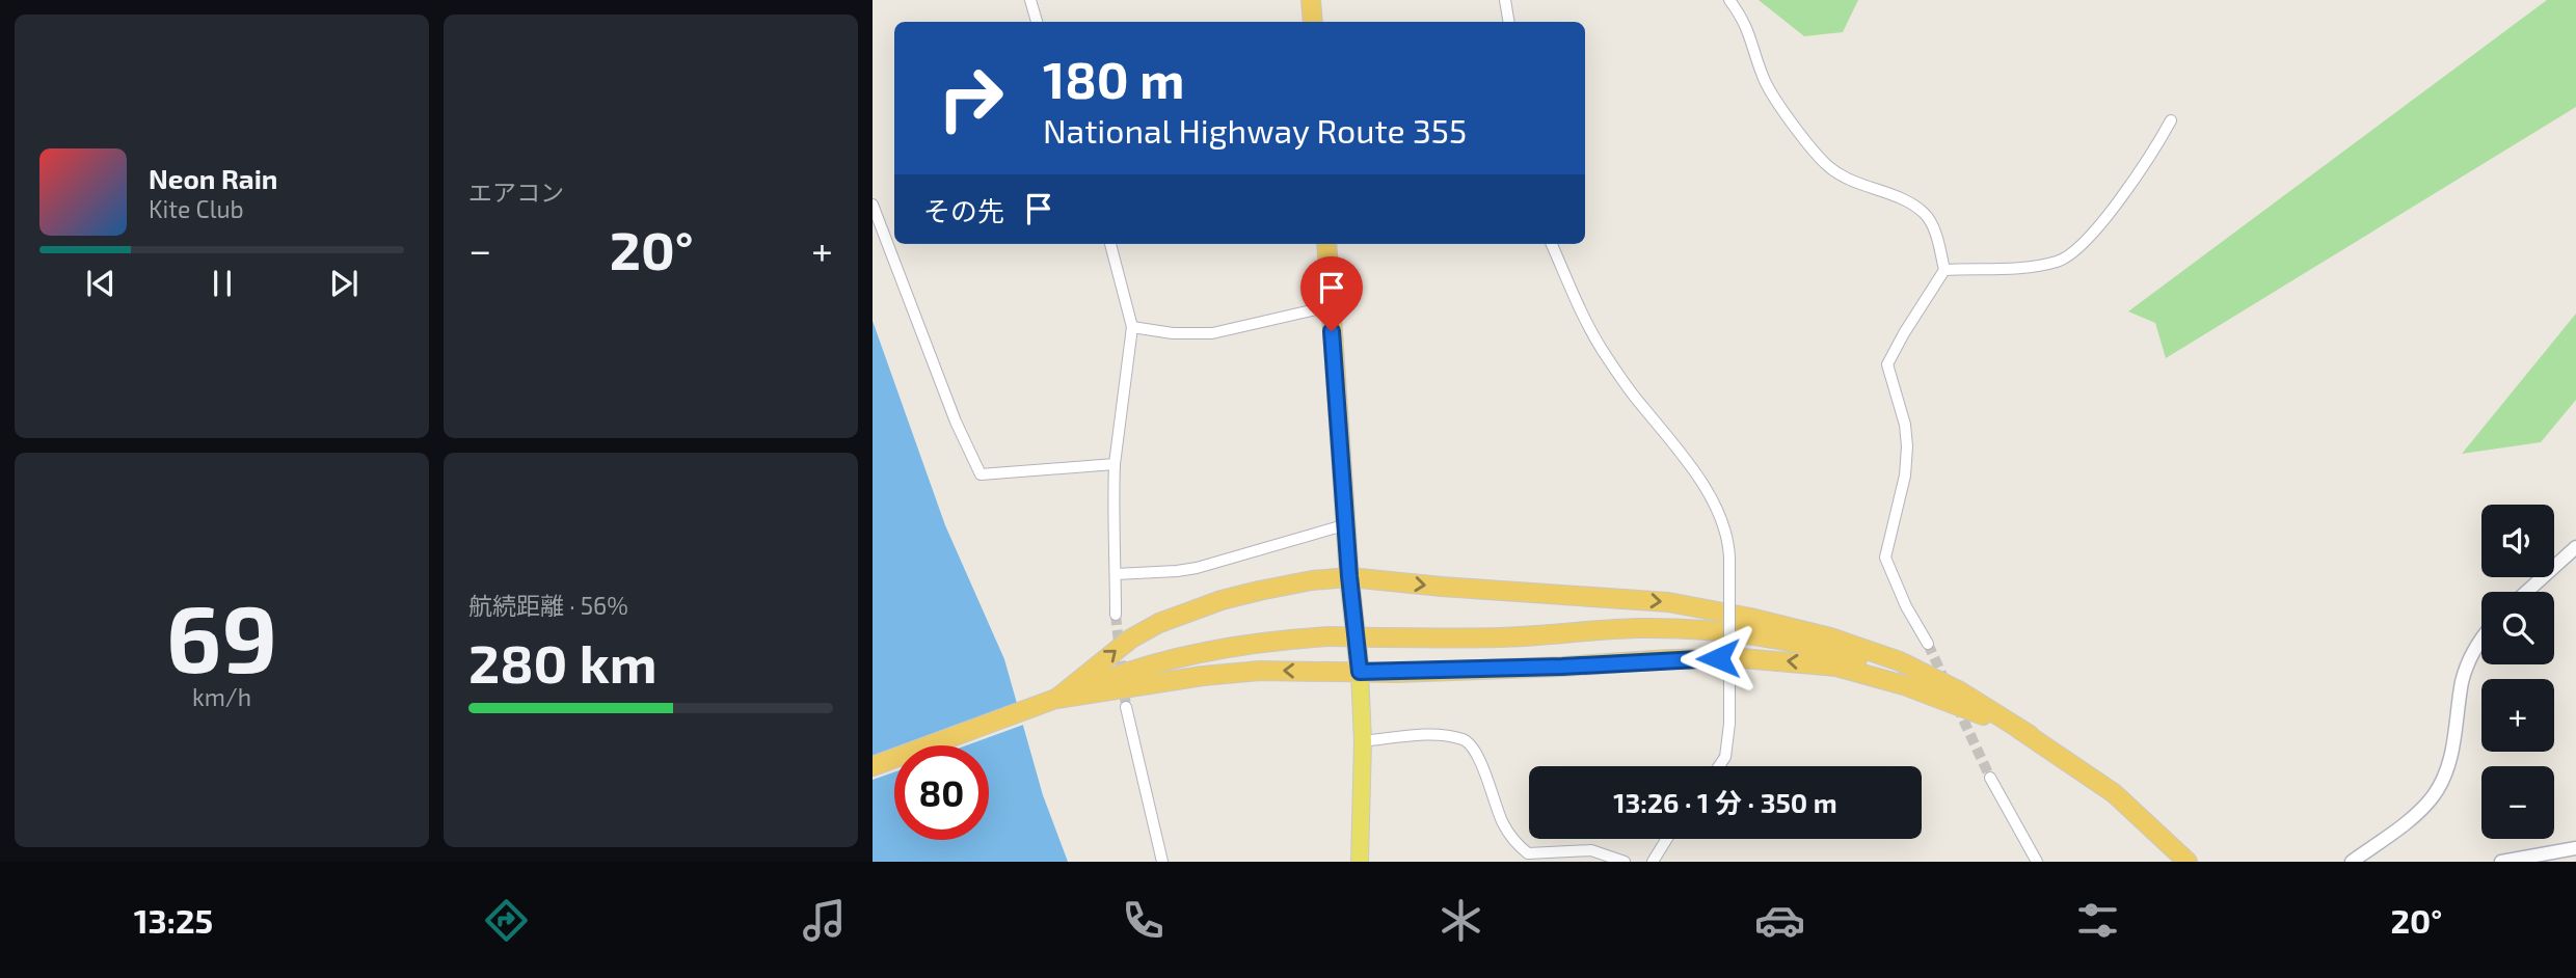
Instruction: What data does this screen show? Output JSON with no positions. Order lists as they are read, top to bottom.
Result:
{
  "page": {
    "tile": [
      "エアコン",
      ["69", "km/h"],
      ["航続距離 · 56%", "280 km"]
    ],
    "turn": ["180 m", "National Highway Route 355"],
    "song": ["Neon Rain", "Kite Club"],
    "then": "その先",
    "heat": ["−", "20°", "+"],
    "map_buttons": ["+", "−"],
    "limit": "80",
    "trip": "13:26 · 1 分 · 350 m",
    "tabs": ["13:25", "20°"]
  }
}
